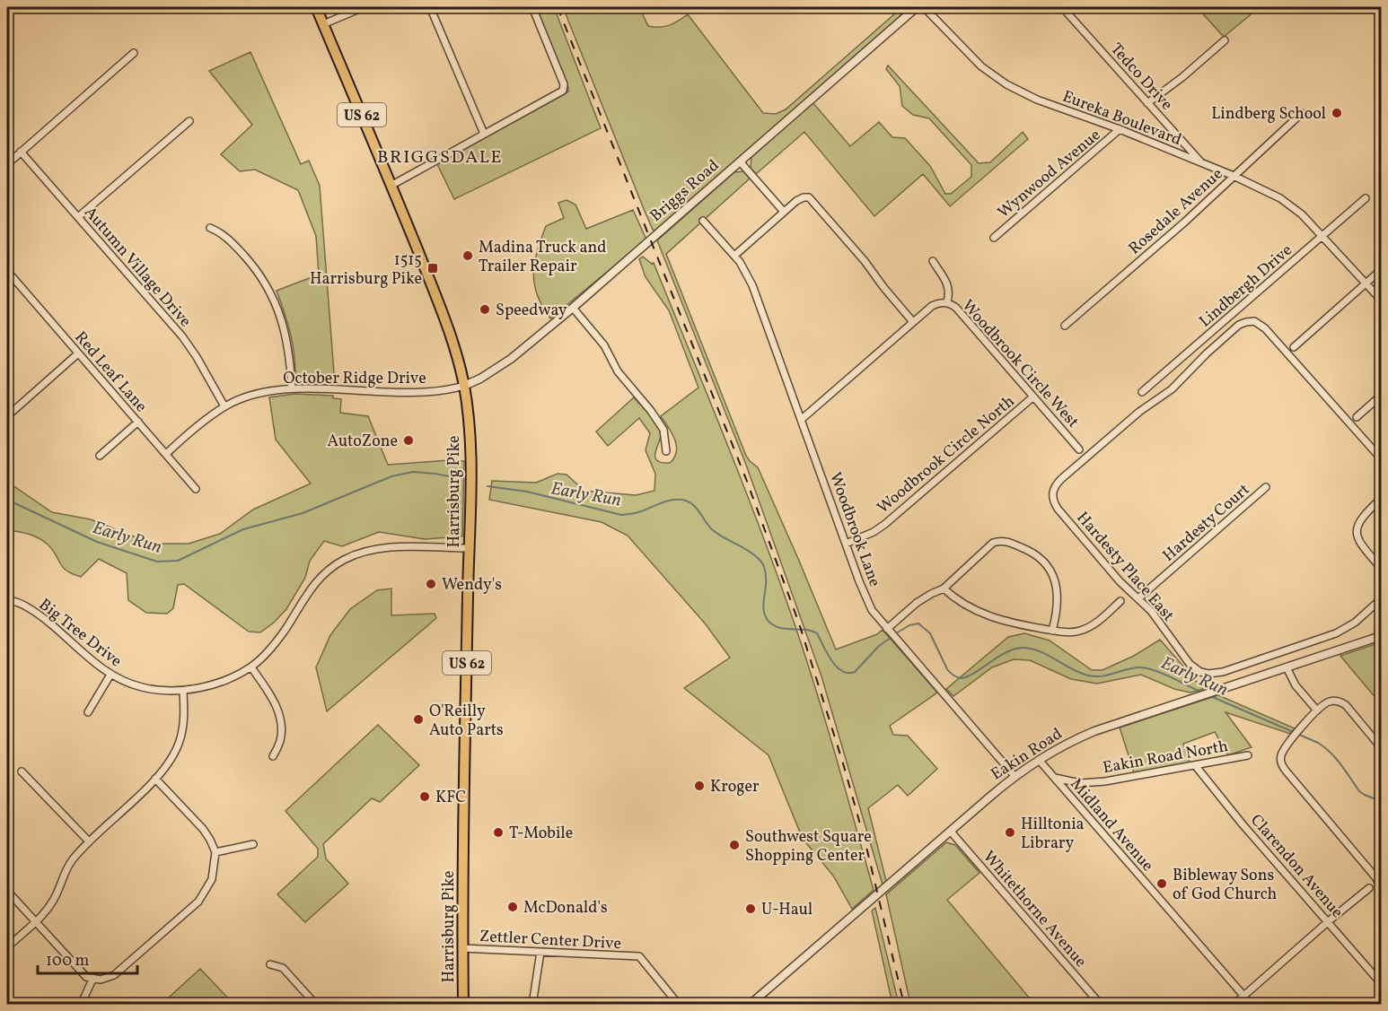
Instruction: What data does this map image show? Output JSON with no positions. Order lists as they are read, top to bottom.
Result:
{
  "streets": {
    "main road": ["US 62", "Harrisburg Pike"],
    "street": [
      "Tedco Drive",
      "Eureka Boulevard",
      "Wynwood Avenue",
      "Briggs Road",
      "Rosedale Avenue",
      "Autumn Village Drive",
      "Lindbergh Drive",
      "Woodbrook Circle West",
      "Red Leaf Lane",
      "October Ridge Drive",
      "Woodbrook Circle North",
      "Hardesty Court",
      "Woodbrook Lane",
      "Hardesty Place East",
      "Big Tree Drive",
      "Eakin Road",
      "Eakin Road North",
      "Midland Avenue",
      "Clarendon Avenue",
      "Whitethorne Avenue",
      "Zettler Center Drive"
    ]
  },
  "crossings": [
    ["Tedco Drive", "Eureka Boulevard"],
    ["Eureka Boulevard", "Wynwood Avenue"],
    ["Eureka Boulevard", "Rosedale Avenue"],
    ["Eureka Boulevard", "Lindbergh Drive"],
    ["Briggs Road", "October Ridge Drive"],
    ["Briggs Road", "Harrisburg Pike"],
    ["Autumn Village Drive", "October Ridge Drive"],
    ["Woodbrook Circle West", "Woodbrook Circle North"],
    ["Woodbrook Circle West", "Woodbrook Lane"],
    ["Red Leaf Lane", "October Ridge Drive"],
    ["October Ridge Drive", "Harrisburg Pike"],
    ["Woodbrook Circle North", "Woodbrook Lane"],
    ["Harrisburg Pike", "Big Tree Drive"],
    ["Harrisburg Pike", "Zettler Center Drive"],
    ["Hardesty Court", "Hardesty Place East"],
    ["Woodbrook Lane", "Eakin Road"],
    ["Eakin Road", "Midland Avenue"],
    ["Eakin Road", "Whitethorne Avenue"],
    ["Eakin Road North", "Midland Avenue"],
    ["Eakin Road North", "Clarendon Avenue"]
  ],
  "districts": ["BRIGGSDALE"],
  "water": ["Early Run"],
  "places": {
    "other": [
      "Lindberg School",
      "Madina Truck and Trailer Repair",
      "Speedway",
      "AutoZone",
      "Wendy's",
      "O'Reilly Auto Parts",
      "Kroger",
      "KFC",
      "T-Mobile",
      "Hilltonia Library",
      "Southwest Square Shopping Center",
      "Bibleway Sons of God Church",
      "McDonald's",
      "U-Haul"
    ],
    "transit": ["1515 Harrisburg Pike"]
  },
  "scale_bar": "100 m"
}
